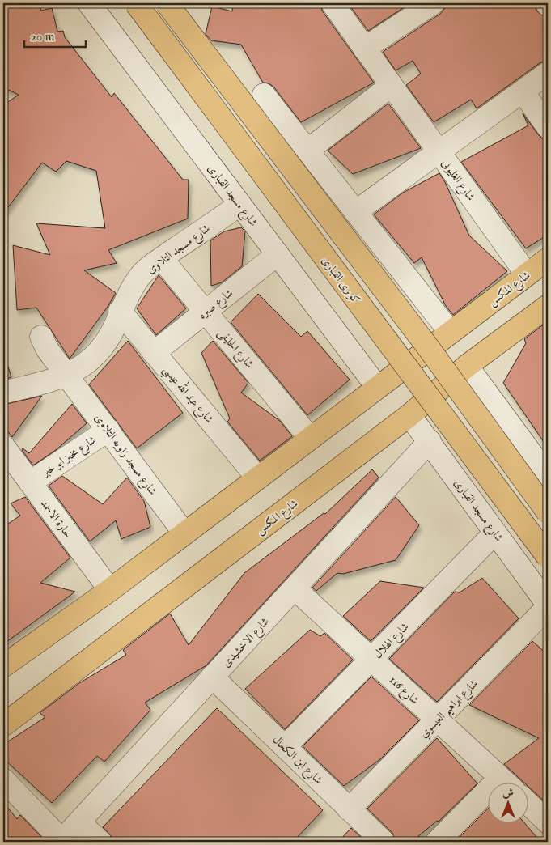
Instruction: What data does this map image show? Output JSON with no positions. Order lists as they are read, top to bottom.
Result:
{
  "streets": {
    "main road": ["كوبرى القبارى", "شارع المكس"],
    "street": [
      "شارع الغليونى",
      "شارع مسجد القبارى",
      "شارع مسجد التلاوى",
      "شارع صبره",
      "شارع الحليفى",
      "شارع عبد الله عيسي",
      "شارع مسجد زاويه التلاوى",
      "شارع مخبز ابو خبر",
      "حارة الاحمد",
      "شارع الهلال",
      "شارع الاخشيدى",
      "شارع 116",
      "شارع ابراهيم العيسوي",
      "شارع ابن الكحال"
    ]
  },
  "crossings": [
    ["شارع الغليونى", "شارع المكس"],
    ["شارع مسجد القبارى", "شارع مسجد التلاوى"],
    ["شارع مسجد القبارى", "شارع المكس"],
    ["شارع مسجد القبارى", "شارع صبره"],
    ["شارع مسجد القبارى", "شارع الهلال"],
    ["شارع مسجد القبارى", "شارع الاخشيدى"],
    ["شارع مسجد القبارى", "شارع ابراهيم العيسوي"],
    ["شارع مسجد التلاوى", "شارع الحليفى"],
    ["شارع مسجد التلاوى", "شارع عبد الله عيسي"],
    ["شارع مسجد التلاوى", "شارع مسجد زاويه التلاوى"],
    ["شارع المكس", "شارع الحليفى"],
    ["شارع المكس", "شارع عبد الله عيسي"],
    ["شارع المكس", "شارع مسجد زاويه التلاوى"],
    ["شارع المكس", "حارة الاحمد"],
    ["شارع صبره", "شارع الحليفى"],
    ["شارع صبره", "شارع عبد الله عيسي"],
    ["شارع مسجد زاويه التلاوى", "شارع مخبز ابو خبر"],
    ["شارع مخبز ابو خبر", "حارة الاحمد"],
    ["شارع الهلال", "شارع 116"],
    ["شارع الهلال", "شارع ابن الكحال"],
    ["شارع الاخشيدى", "شارع 116"],
    ["شارع الاخشيدى", "شارع ابن الكحال"],
    ["شارع 116", "شارع ابراهيم العيسوي"],
    ["شارع ابراهيم العيسوي", "شارع ابن الكحال"]
  ],
  "scale_bar": "20 m",
  "north": "top"
}
